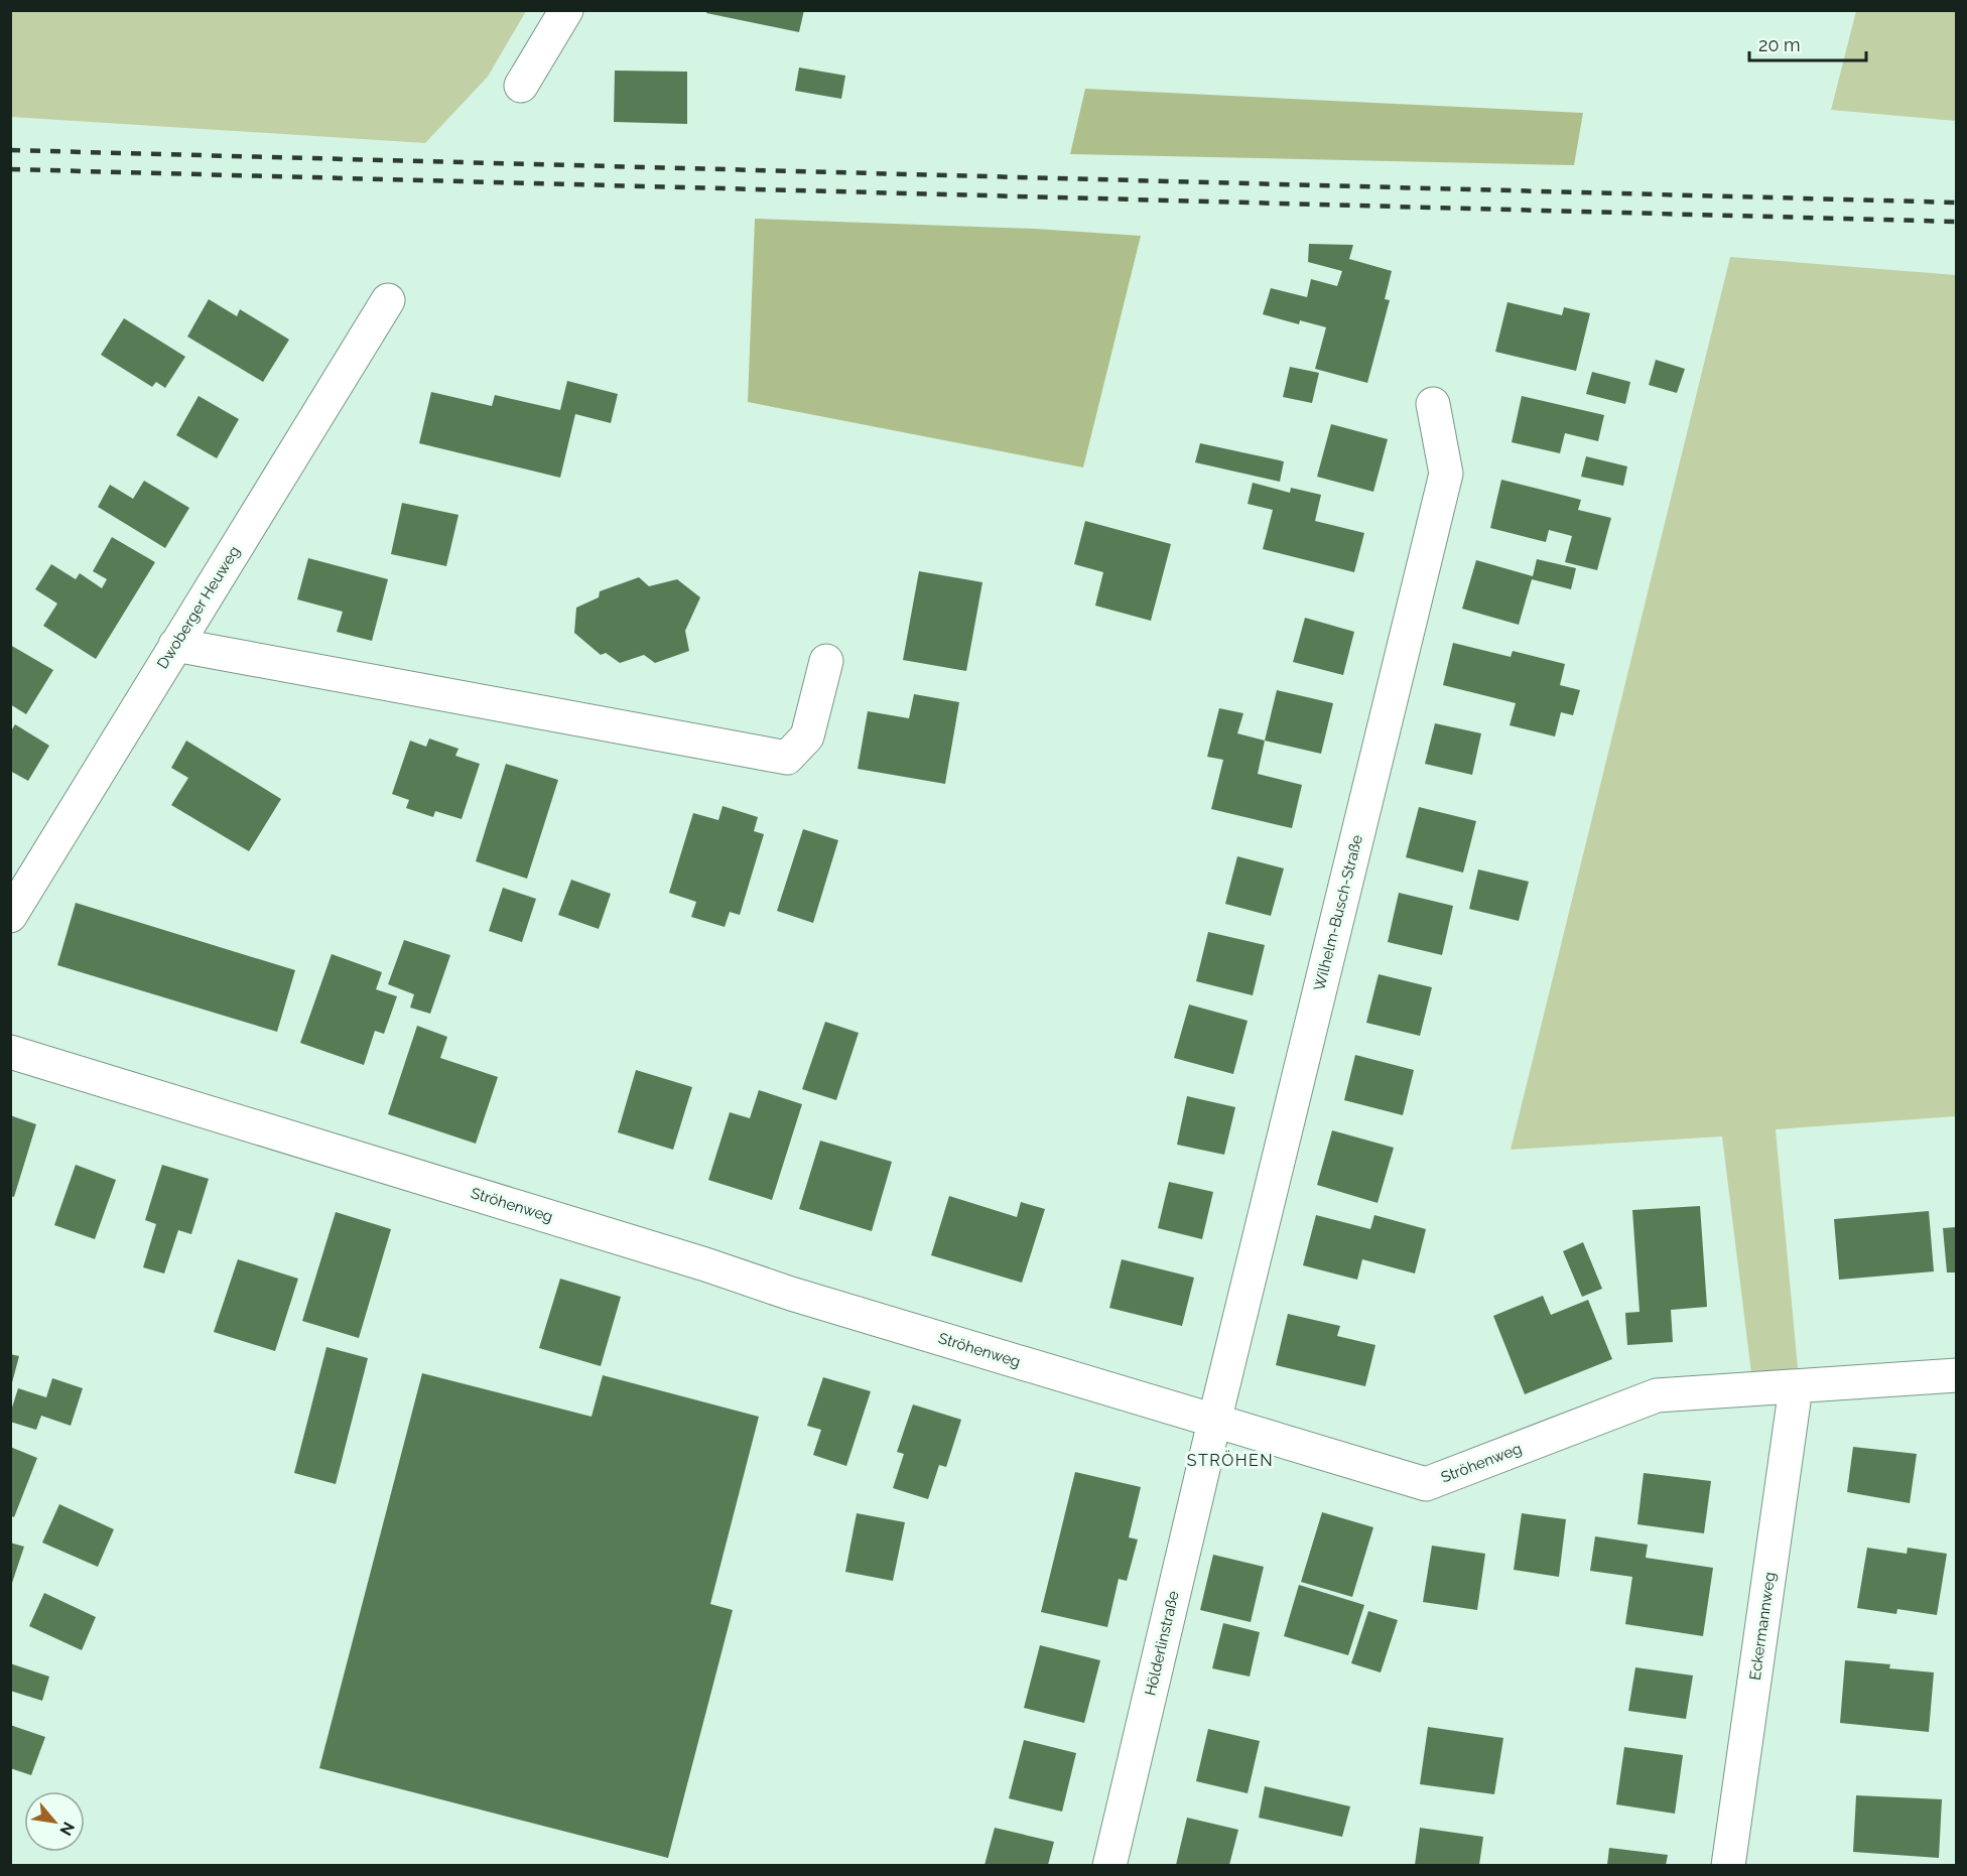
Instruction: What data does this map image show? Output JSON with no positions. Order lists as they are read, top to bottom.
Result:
{
  "streets": {
    "street": [
      "Dwoberger Heuweg",
      "Wilhelm-Busch-Straße",
      "Ströhenweg",
      "Eckermannweg",
      "Hölderlinstraße"
    ]
  },
  "crossings": [
    ["Wilhelm-Busch-Straße", "Ströhenweg"],
    ["Wilhelm-Busch-Straße", "Hölderlinstraße"],
    ["Ströhenweg", "Eckermannweg"],
    ["Ströhenweg", "Hölderlinstraße"]
  ],
  "districts": ["STRÖHEN"],
  "scale_bar": "20 m",
  "north": "bottom right"
}
